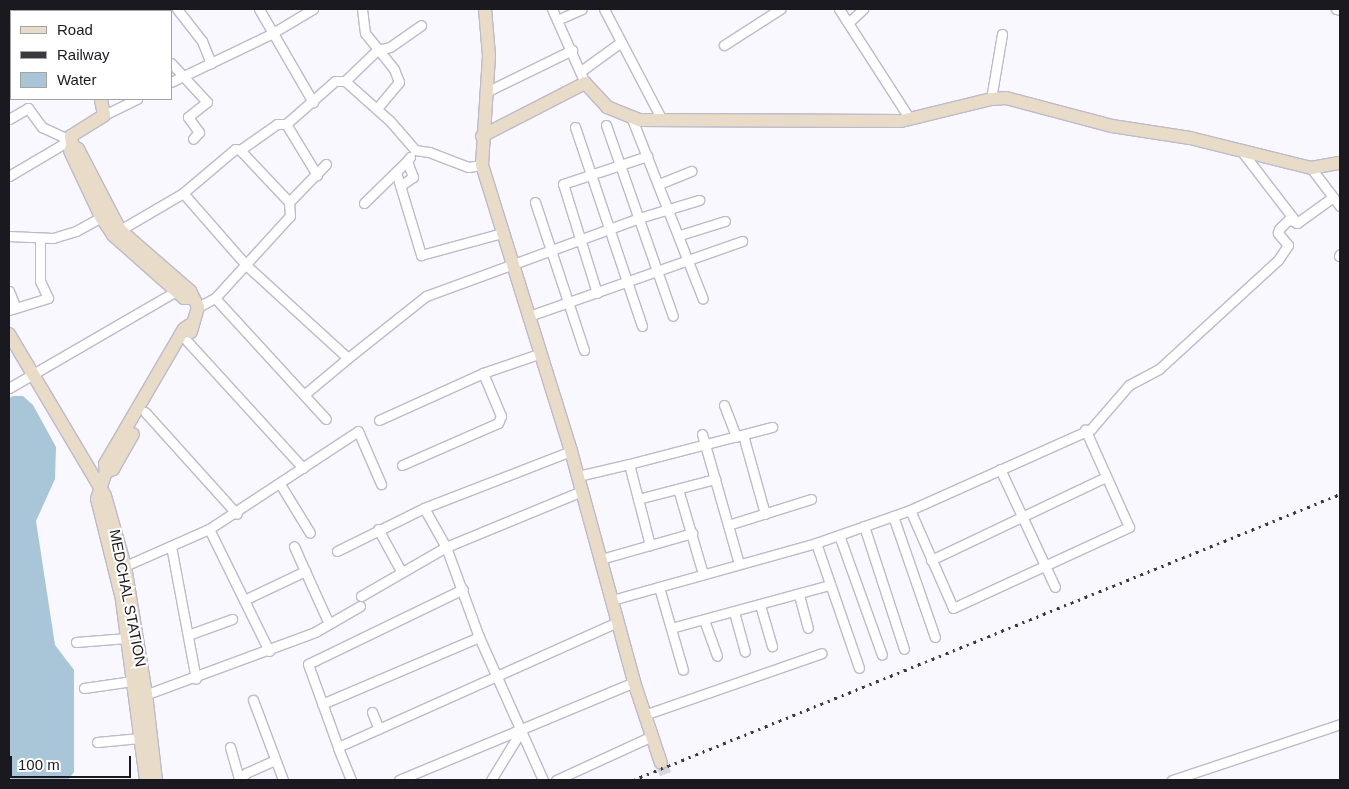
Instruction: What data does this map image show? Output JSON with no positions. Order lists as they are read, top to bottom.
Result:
{
  "streets": {
    "street": ["MEDCHAL STATION"]
  },
  "legend": ["Road", "Railway", "Water"],
  "scale_bar": "100 m"
}
